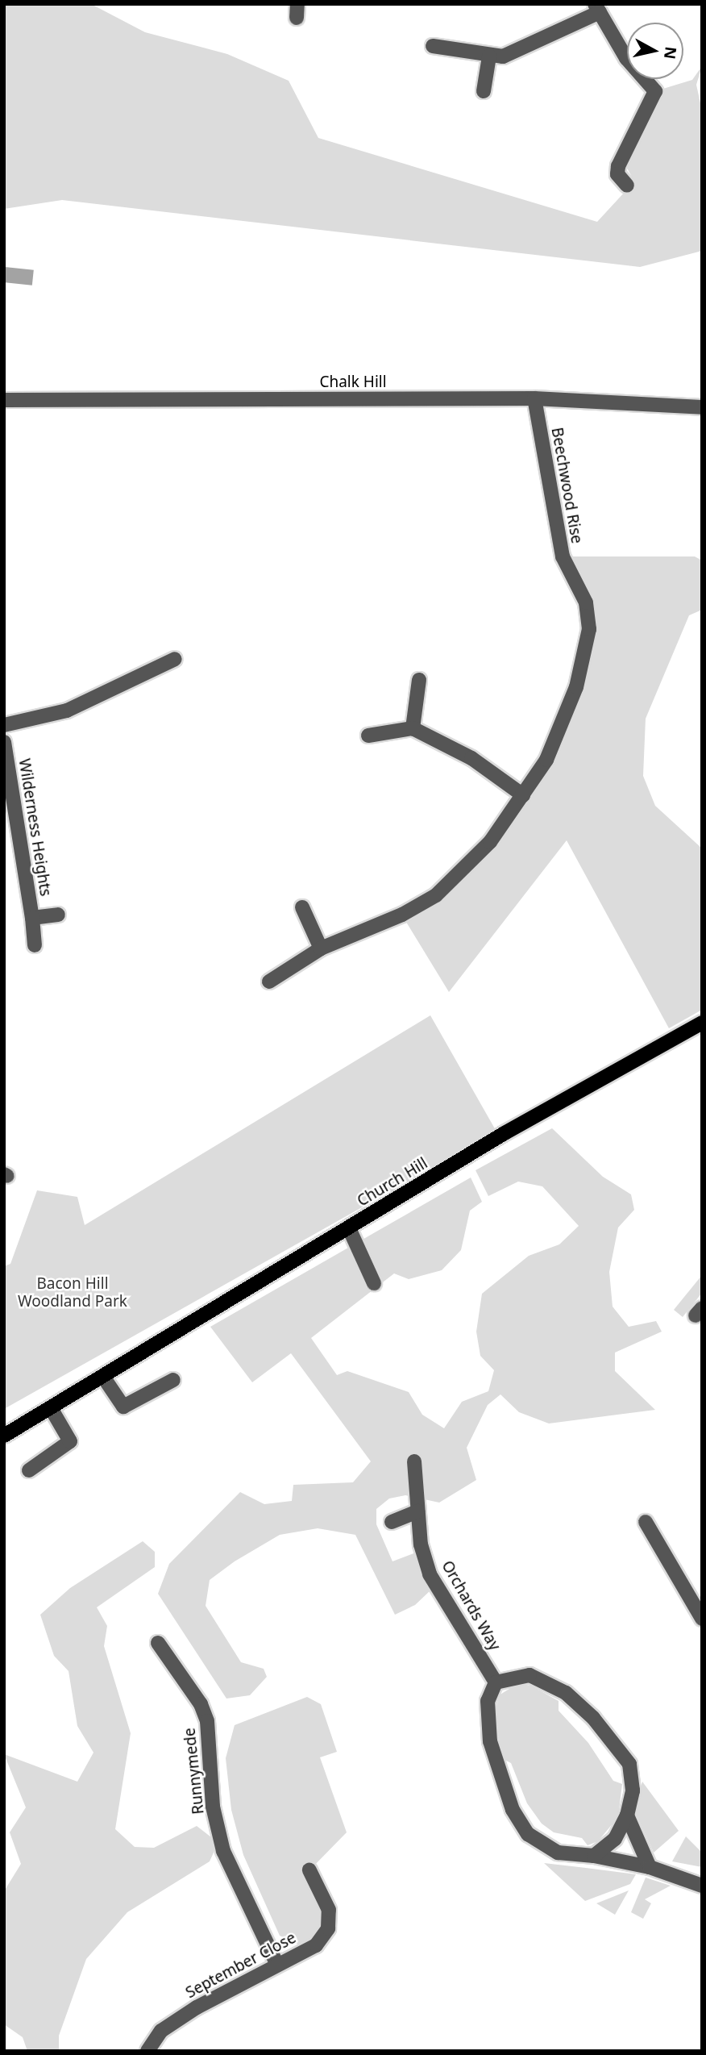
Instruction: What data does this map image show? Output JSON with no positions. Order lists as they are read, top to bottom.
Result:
{
  "streets": {
    "main road": ["Church Hill"],
    "street": [
      "Chalk Hill",
      "Beechwood Rise",
      "Wilderness Heights",
      "Orchards Way",
      "Runnymede",
      "September Close"
    ]
  },
  "crossings": [
    ["Chalk Hill", "Beechwood Rise"],
    ["Runnymede", "September Close"]
  ],
  "parks": ["Bacon Hill Woodland Park"],
  "north": "right"
}
